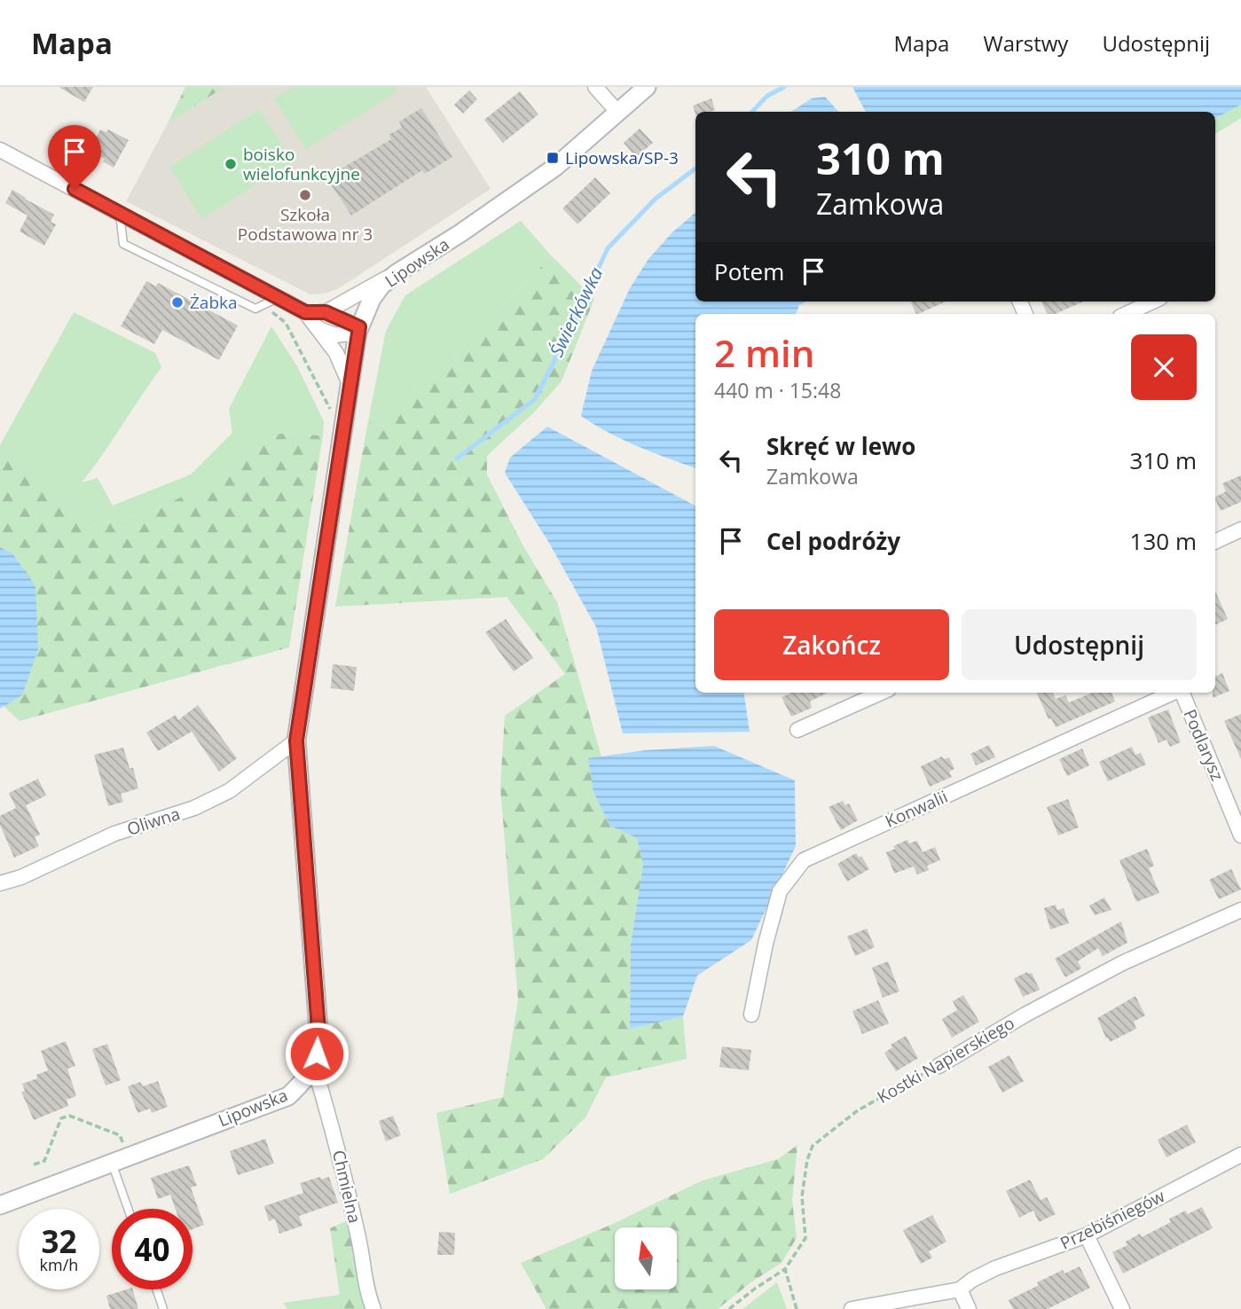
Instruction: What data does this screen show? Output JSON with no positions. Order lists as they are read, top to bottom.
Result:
{
  "streets": {
    "street": [
      "Lipowska",
      "Podlarysz",
      "Konwalii",
      "Oliwna",
      "Kostki Napierskiego",
      "Chmielna",
      "Przebiśniegów"
    ]
  },
  "crossings": [
    ["Lipowska", "Oliwna"],
    ["Lipowska", "Chmielna"]
  ],
  "water": ["Świerkówka"],
  "places": {
    "transit": ["Lipowska/SP-3"],
    "other": ["boisko wielofunkcyjne", "Szkoła Podstawowa nr 3", "Żabka"]
  },
  "north": "top",
  "page": {
    "header": "Mapa",
    "nav": ["Mapa", "Warstwy", "Udostępnij"],
    "turn": ["310 m", "Zamkowa"],
    "then": "Potem",
    "heading": ["2 min", "440 m · 15:48"],
    "list": [
      {
        "name": "Skręć w lewo",
        "note": "Zamkowa",
        "value": "310 m"
      },
      {
        "name": "Cel podróży",
        "value": "130 m"
      }
    ],
    "buttons": ["Zakończ", "Udostępnij"],
    "speed": "32 km/h",
    "limit": "40"
  }
}
